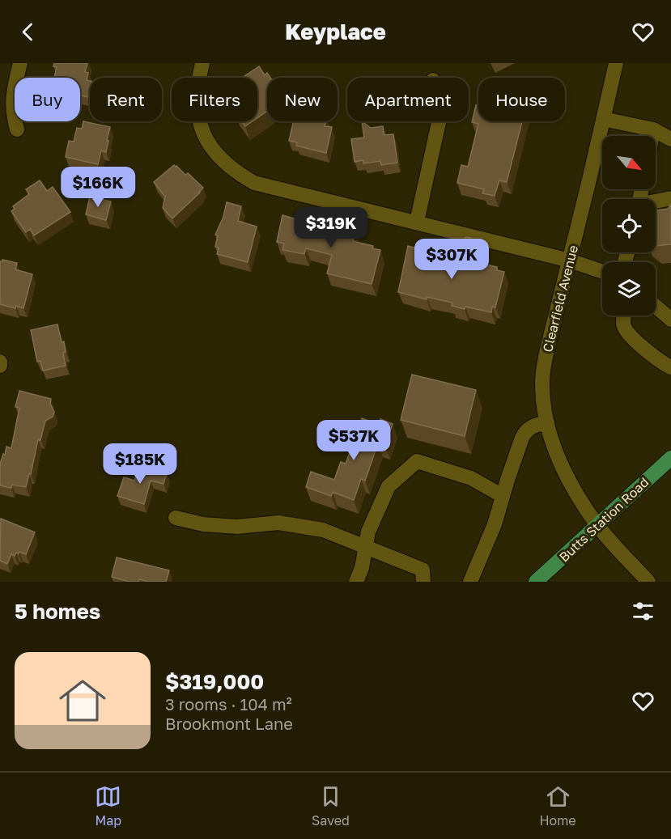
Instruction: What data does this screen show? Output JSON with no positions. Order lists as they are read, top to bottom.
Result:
{
  "streets": {
    "main road": ["Butts Station Road"],
    "street": ["Clearfield Avenue"]
  },
  "crossings": [
    ["Clearfield Avenue", "Butts Station Road"]
  ],
  "north": "bottom right",
  "page": {
    "header": "Keyplace",
    "chip": [
      "Buy",
      "Rent",
      "Filters",
      "New",
      "Apartment",
      "House"
    ],
    "price": [
      "$166K",
      "$319K",
      "$307K",
      "$537K",
      "$185K"
    ],
    "heading": "5 homes",
    "list": [
      {
        "name": "$319,000",
        "note": "3 rooms · 104 m² · Brookmont Lane"
      }
    ],
    "tabs": ["Map", "Saved", "Home"]
  }
}
